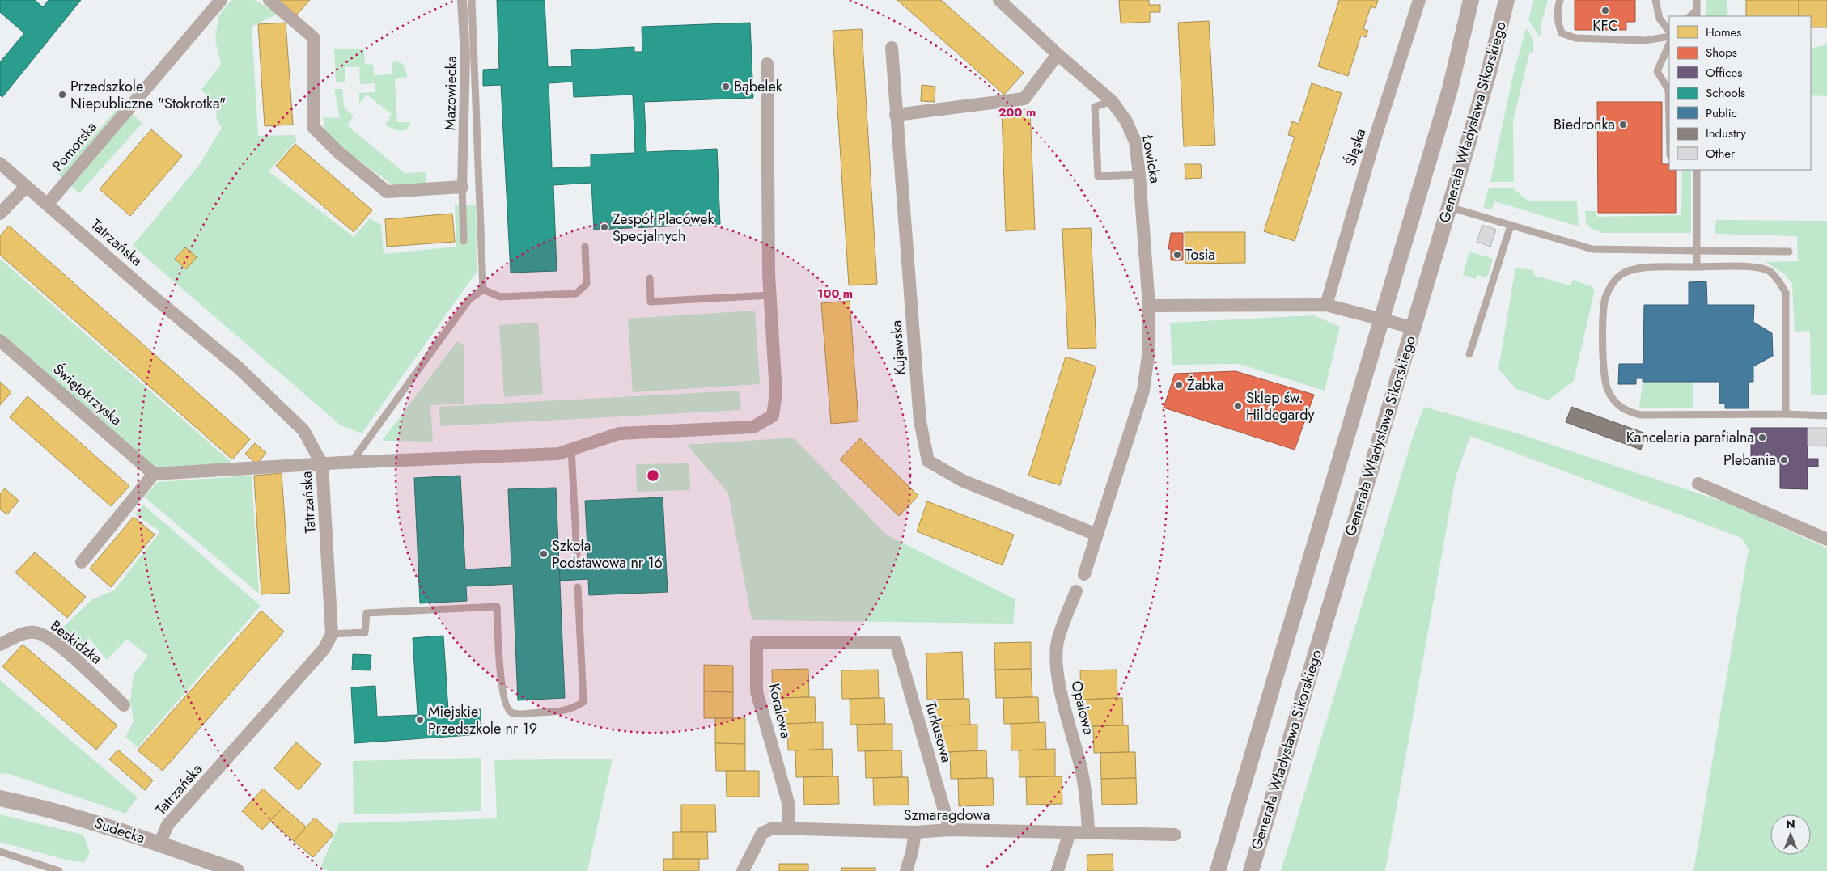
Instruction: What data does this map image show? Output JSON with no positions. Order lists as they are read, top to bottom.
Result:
{
  "streets": {
    "street": [
      "Mazowiecka",
      "Generała Władysława Sikorskiego",
      "Pomorska",
      "Śląska",
      "Łowicka",
      "Tatrzańska",
      "Kujawska",
      "Świętokrzyska",
      "Beskidzka",
      "Opalowa",
      "Koralowa",
      "Turkusowa",
      "Szmaragdowa",
      "Sudecka"
    ]
  },
  "crossings": [
    ["Pomorska", "Tatrzańska"],
    ["Łowicka", "Kujawska"],
    ["Tatrzańska", "Sudecka"],
    ["Opalowa", "Szmaragdowa"],
    ["Koralowa", "Turkusowa"],
    ["Koralowa", "Szmaragdowa"],
    ["Turkusowa", "Szmaragdowa"]
  ],
  "places": [
    "KFC",
    "Bąbelek",
    "Przedszkole Niepubliczne \"Stokrotka\"",
    "Biedronka",
    "Zespół Placówek Specjalnych",
    "Tosia",
    "Żabka",
    "Sklep św. Hildegardy",
    "Kancelaria parafialna",
    "Plebania",
    "Szkoła Podstawowa nr 16",
    "Miejskie Przedszkole nr 19"
  ],
  "legend": [
    "Homes",
    "Shops",
    "Offices",
    "Schools",
    "Public",
    "Industry",
    "Other"
  ],
  "north": "top",
  "rings": ["200 m", "100 m"]
}
